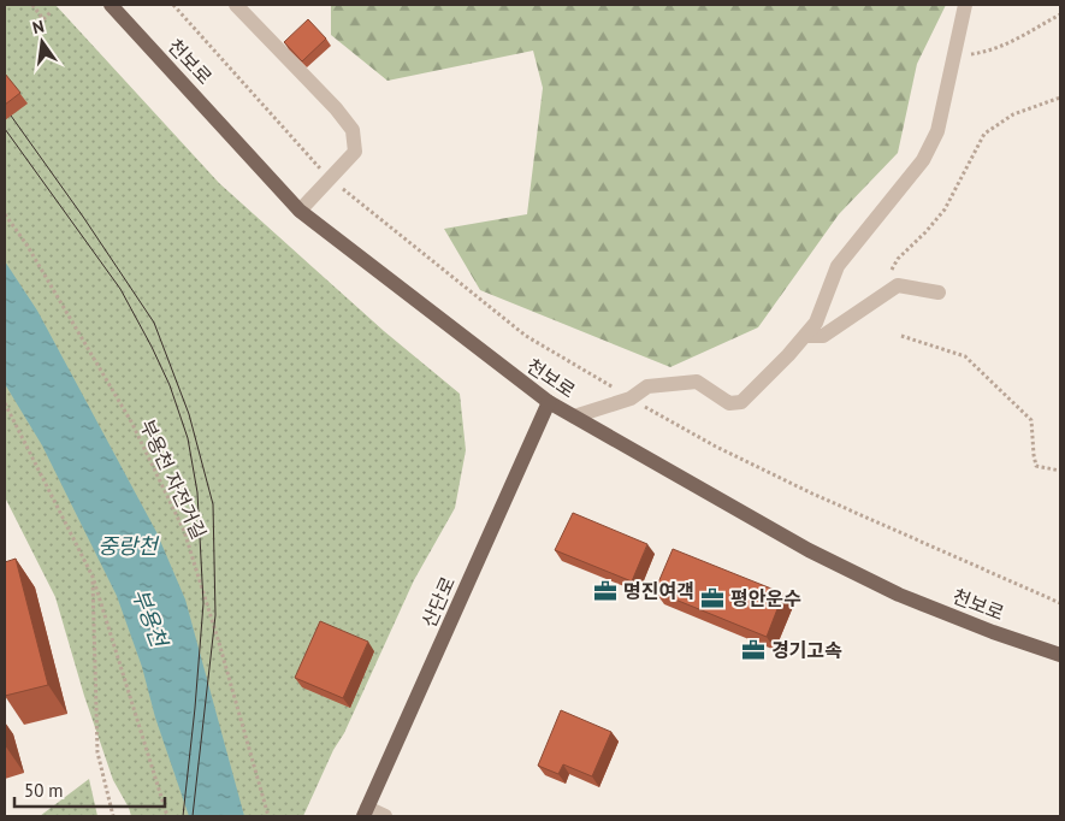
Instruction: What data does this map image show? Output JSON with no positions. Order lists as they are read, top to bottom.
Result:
{
  "streets": {
    "main road": ["천보로", "산단로"],
    "path": ["부용천 자전거길"]
  },
  "crossings": [
    ["천보로", "산단로"]
  ],
  "water": ["중랑천", "부용천"],
  "places": {
    "office": ["명진여객", "평안운수", "경기고속"]
  },
  "scale_bar": "50 m",
  "north": "top"
}
